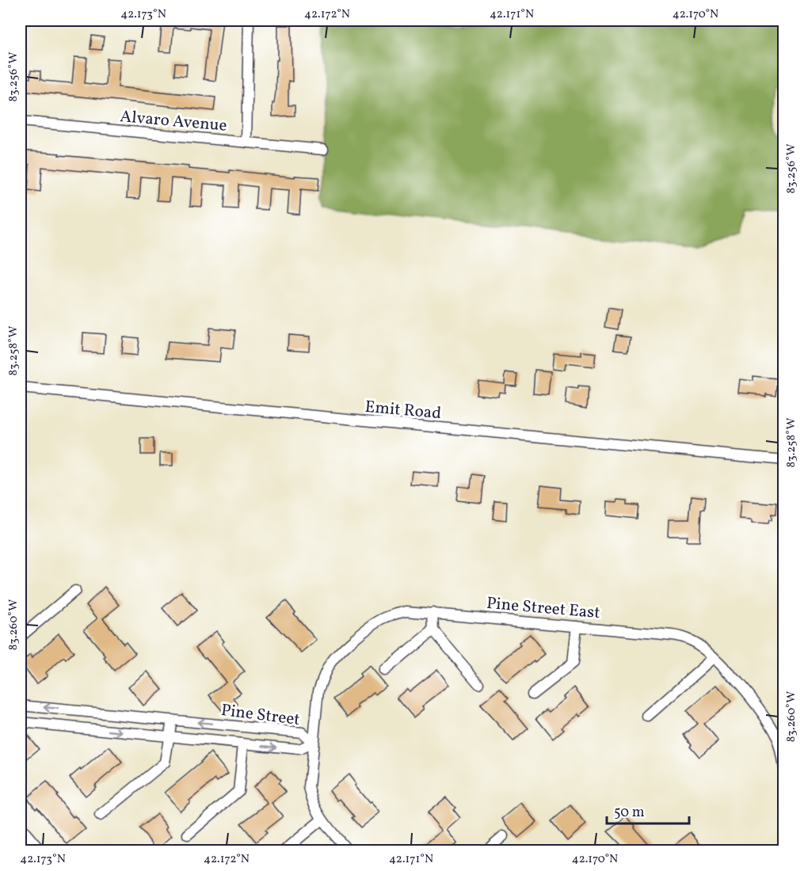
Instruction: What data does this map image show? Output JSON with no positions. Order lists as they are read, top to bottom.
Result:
{
  "streets": {
    "street": [
      "Alvaro Avenue",
      "Emit Road",
      "Pine Street East",
      "Pine Street"
    ]
  },
  "crossings": [
    ["Pine Street East", "Pine Street"]
  ],
  "scale_bar": "50 m",
  "coordinates": [
    "42.173°N",
    "42.172°N",
    "42.171°N",
    "42.170°N",
    "83.256°W",
    "83.258°W",
    "83.260°W"
  ]
}
